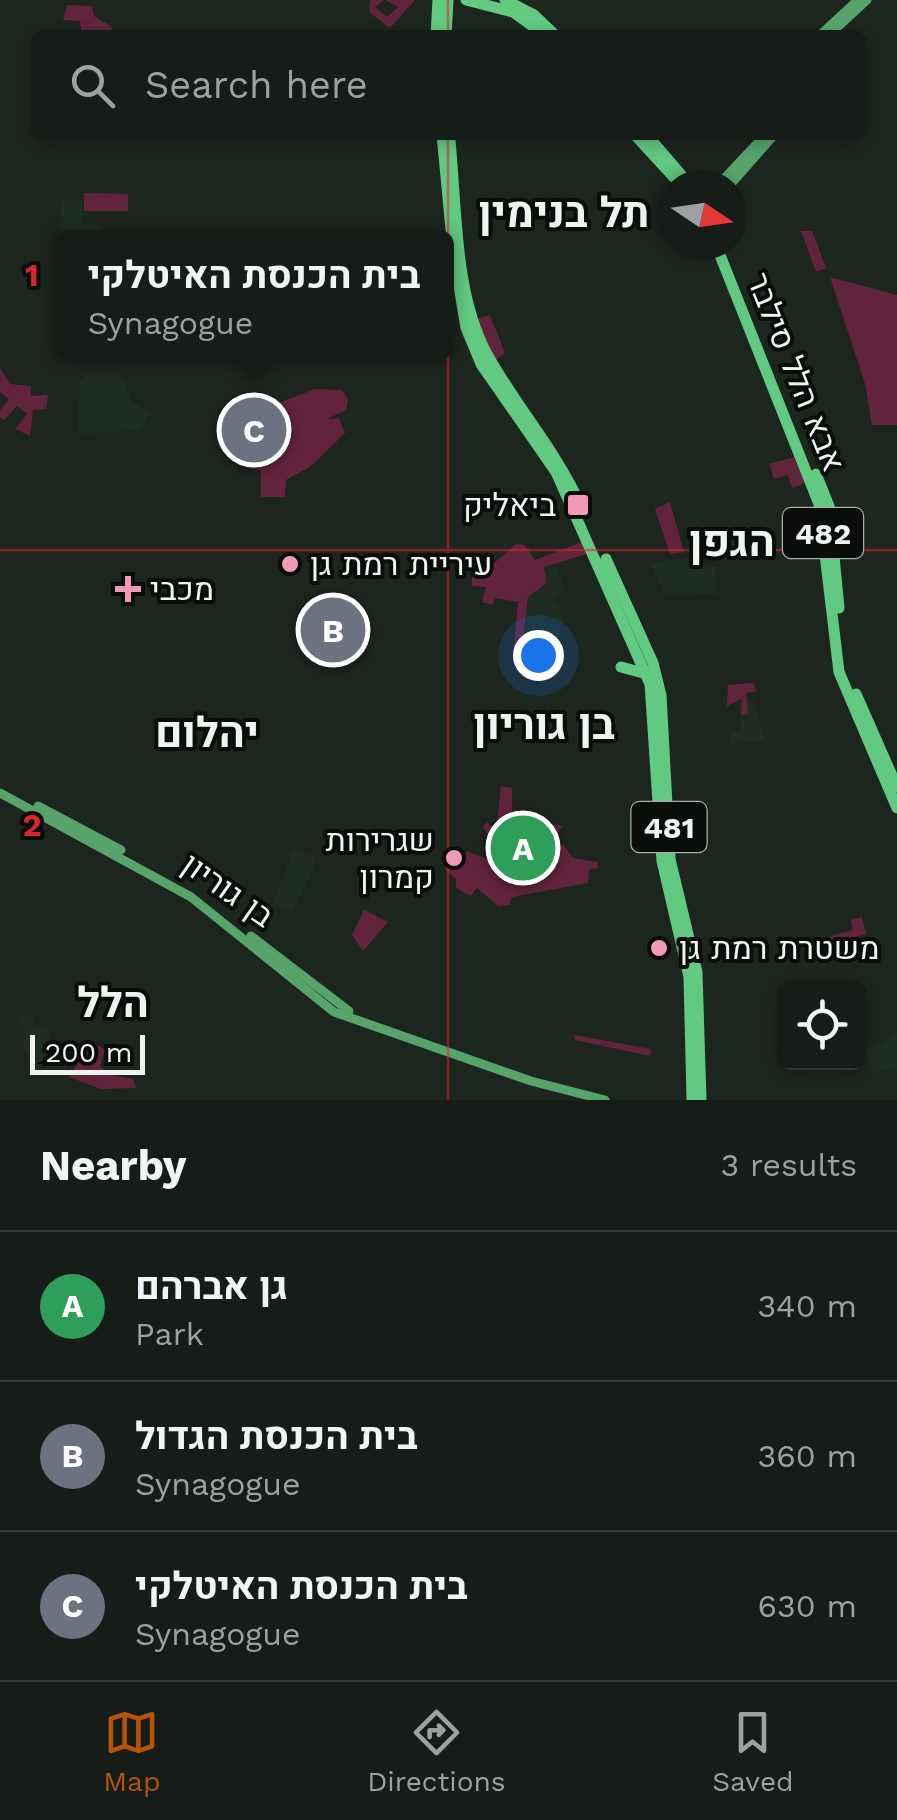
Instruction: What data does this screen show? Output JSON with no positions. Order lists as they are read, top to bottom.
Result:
{
  "streets": {
    "main road": [
      "אבא הלל סילבר",
      "482",
      "481",
      "בן גוריון"
    ]
  },
  "districts": [
    "תל בנימין",
    "הגפן",
    "בן גוריון",
    "יהלום",
    "הלל"
  ],
  "places": {
    "transit": ["ביאליק"],
    "other": ["עיריית רמת גן", "שגרירות קמרון", "משטרת רמת גן"],
    "health": ["מכבי"]
  },
  "scale_bar": "200 m",
  "north": "right",
  "page": {
    "search": "Search here",
    "popup": ["בית הכנסת האיטלקי", "Synagogue"],
    "pins": ["C", "B", "A"],
    "scale": "200 m",
    "heading": ["Nearby", "3 results"],
    "list": [
      {
        "mark": "A",
        "name": "גן אברהם",
        "note": "Park",
        "value": "340 m"
      },
      {
        "mark": "B",
        "name": "בית הכנסת הגדול",
        "note": "Synagogue",
        "value": "360 m"
      },
      {
        "mark": "C",
        "name": "בית הכנסת האיטלקי",
        "note": "Synagogue",
        "value": "630 m"
      }
    ],
    "nav": ["Map", "Directions", "Saved"]
  },
  "grid": {
    "rows": ["1", "2"]
  }
}
